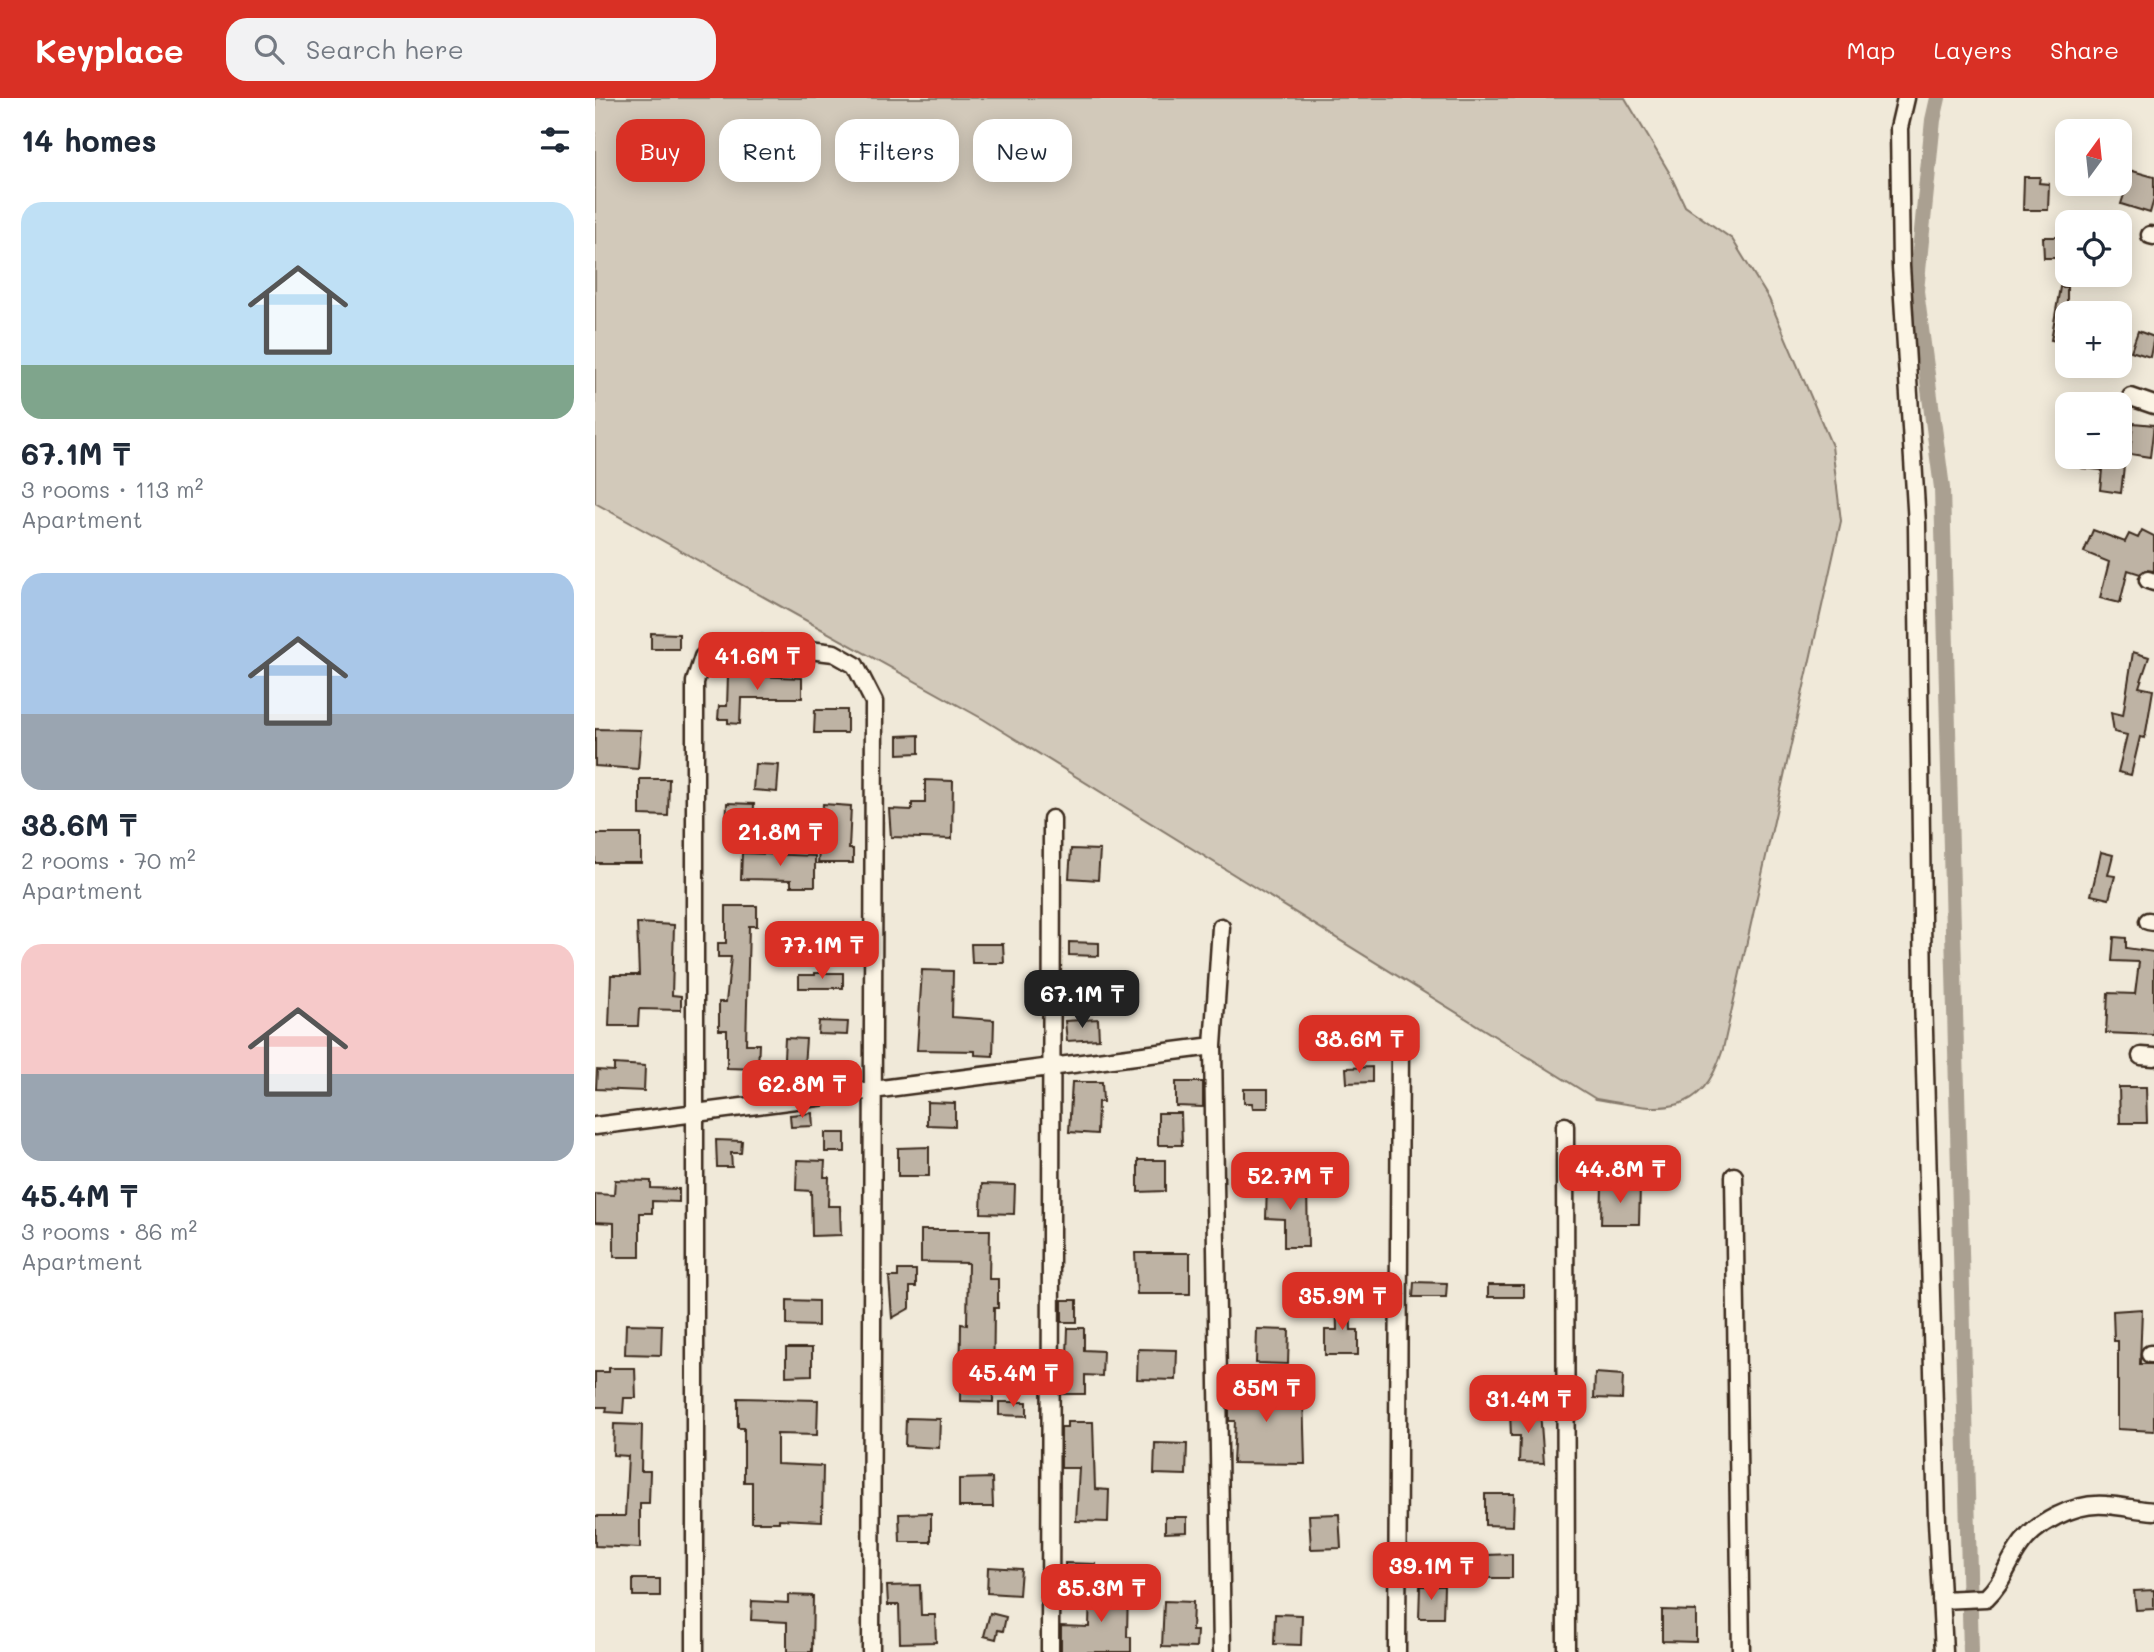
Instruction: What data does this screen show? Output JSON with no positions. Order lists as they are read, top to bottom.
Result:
{
  "north": "top",
  "page": {
    "header": "Keyplace",
    "search": "Search here",
    "nav": ["Map", "Layers", "Share"],
    "heading": "14 homes",
    "map_buttons": ["+", "−"],
    "chip": [
      "Buy",
      "Rent",
      "Filters",
      "New"
    ],
    "list": [
      {
        "name": "67.1M ₸",
        "note": "3 rooms · 113 m² · Apartment"
      },
      {
        "name": "38.6M ₸",
        "note": "2 rooms · 70 m² · Apartment"
      },
      {
        "name": "45.4M ₸",
        "note": "3 rooms · 86 m² · Apartment"
      }
    ],
    "price": [
      "41.6M ₸",
      "21.8M ₸",
      "77.1M ₸",
      "67.1M ₸",
      "38.6M ₸",
      "62.8M ₸",
      "44.8M ₸",
      "52.7M ₸",
      "35.9M ₸",
      "45.4M ₸",
      "85M ₸",
      "31.4M ₸",
      "39.1M ₸",
      "85.3M ₸"
    ]
  }
}
